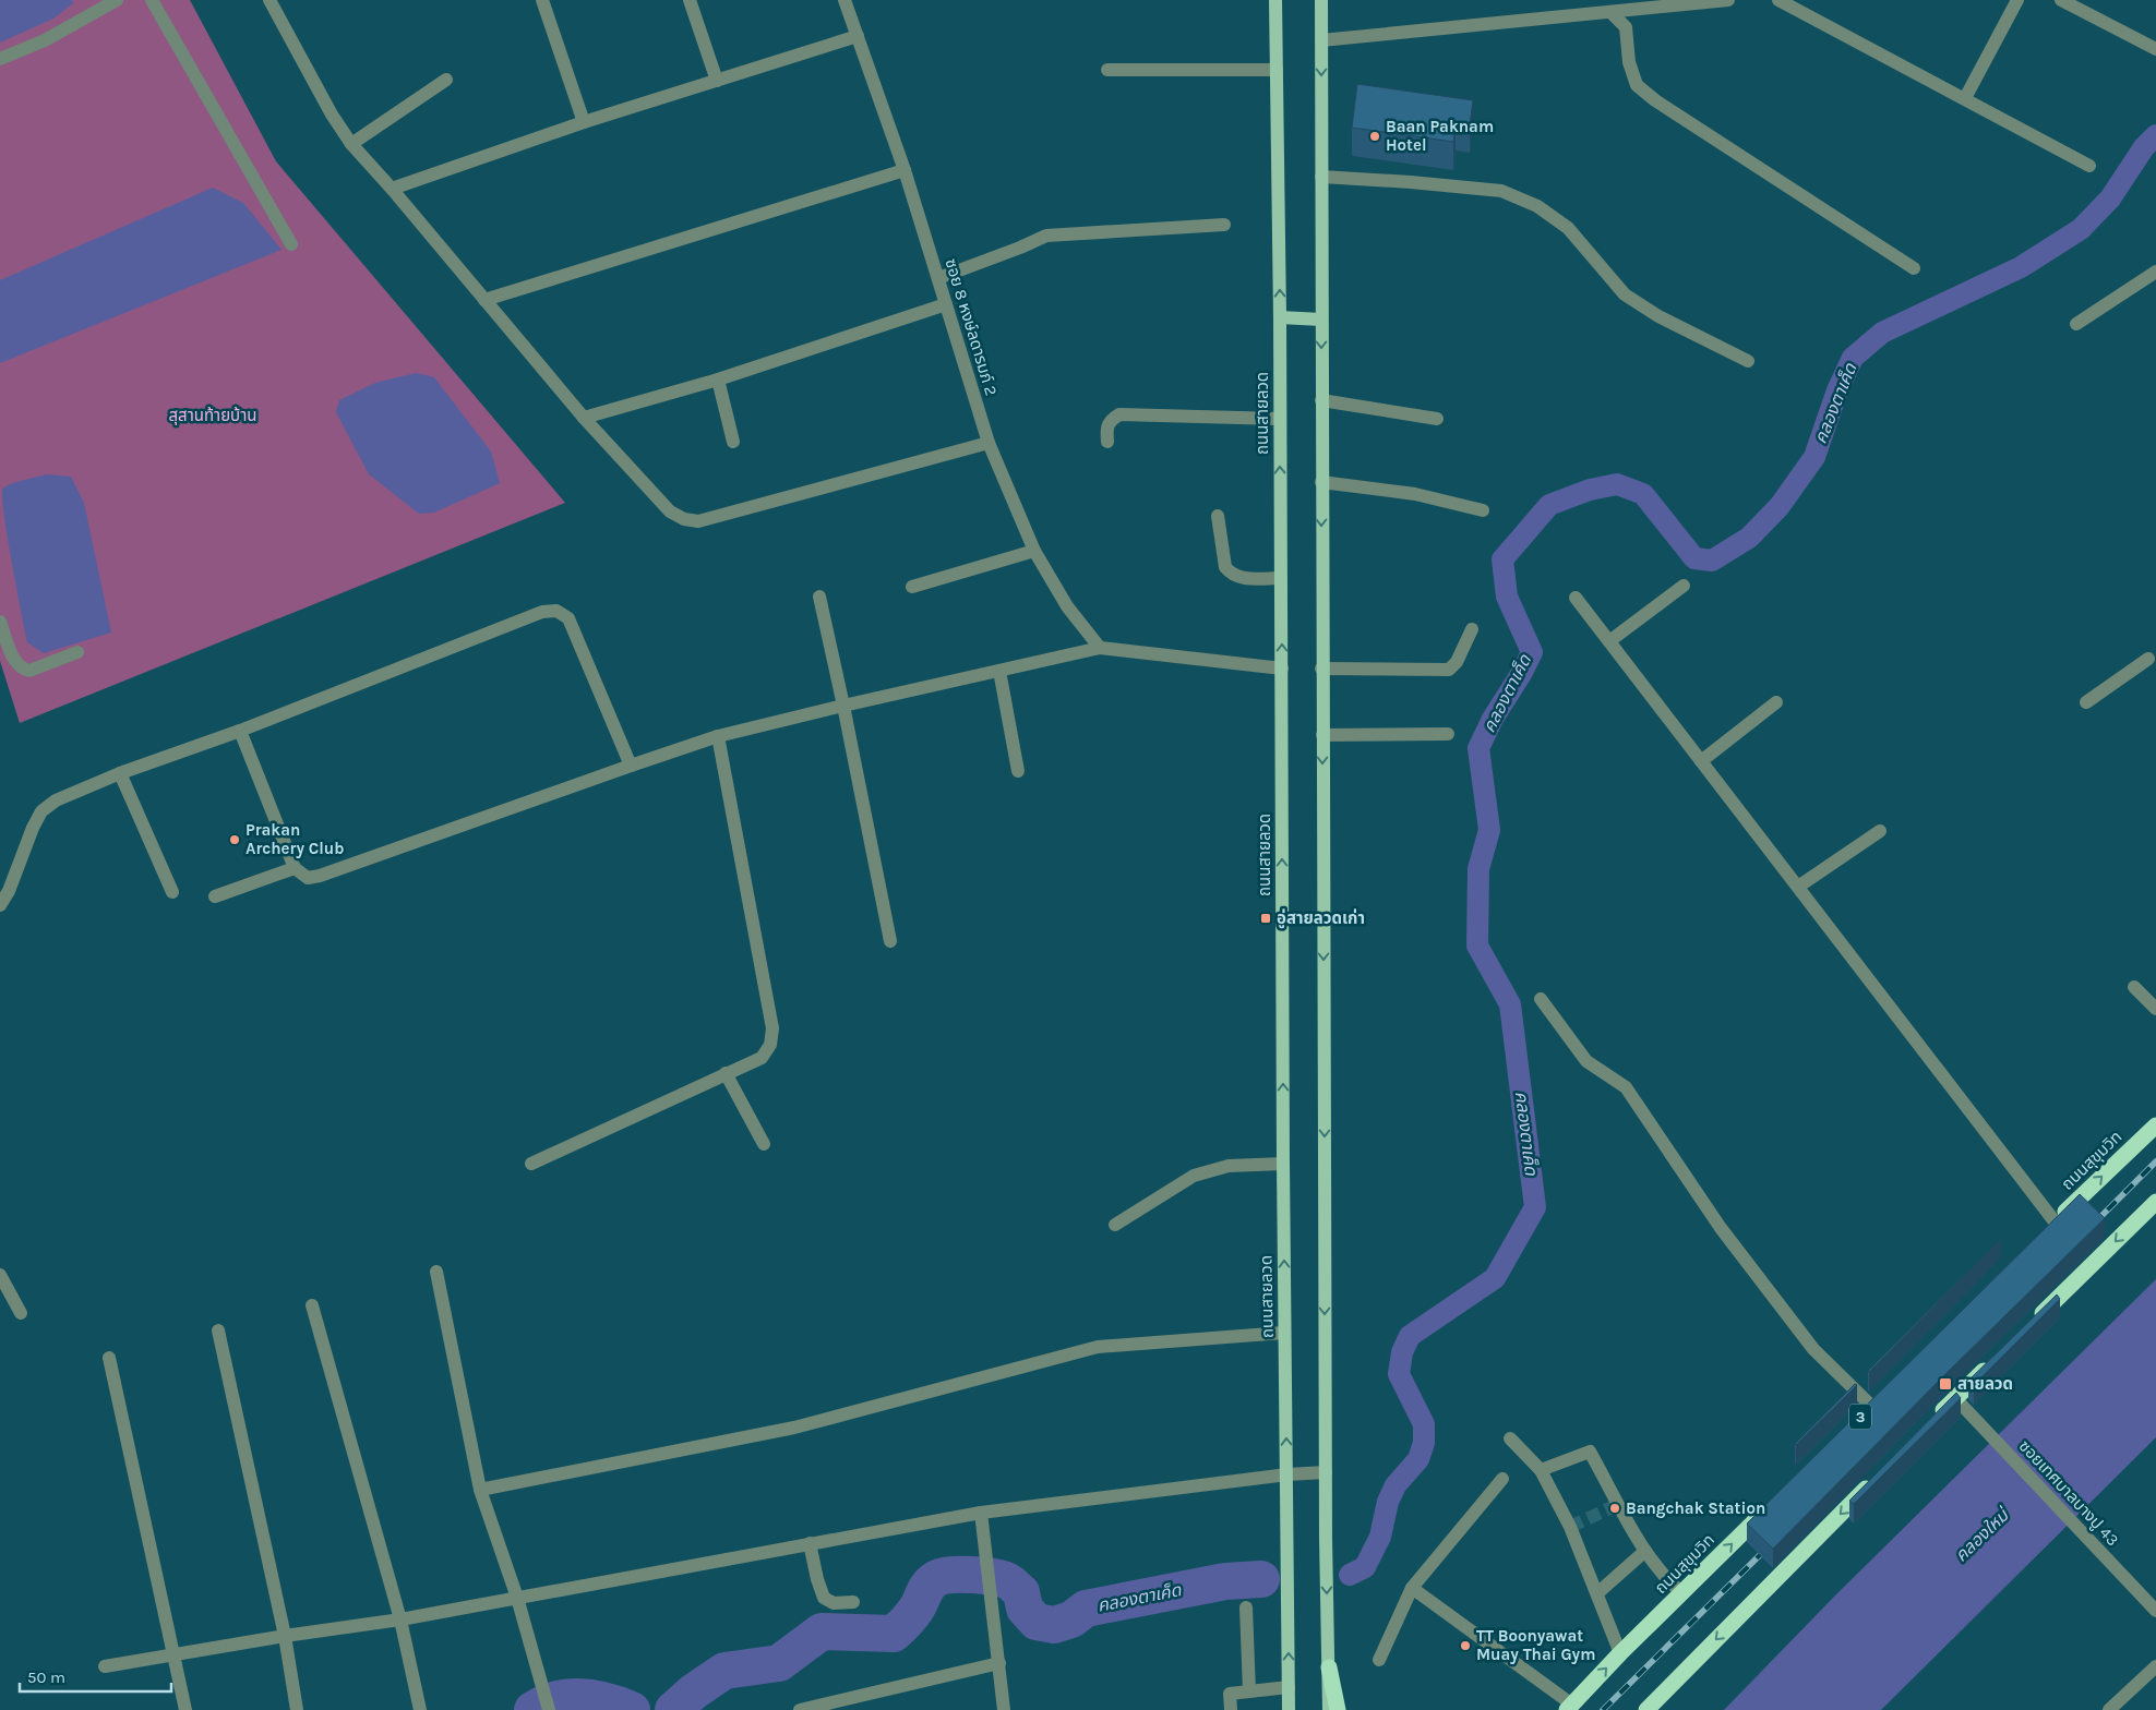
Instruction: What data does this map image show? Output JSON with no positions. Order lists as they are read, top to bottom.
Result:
{
  "streets": {
    "highway": ["ถนนสุขุมวิท", "3"],
    "main road": ["ถนนสายลวด"],
    "street": ["ซอย 8 หงษ์ลดารมภ์ 2", "ซอยเทศบาลบางปู 43"]
  },
  "water": ["คลองตาเค็ด", "คลองใหม่"],
  "parks": ["สุสานท้ายบ้าน"],
  "places": {
    "other": [
      "Baan Paknam Hotel",
      "Prakan Archery Club",
      "Bangchak Station",
      "TT Boonyawat Muay Thai Gym"
    ],
    "transit": ["อู่สายลวดเก่า", "สายลวด"]
  },
  "scale_bar": "50 m"
}
